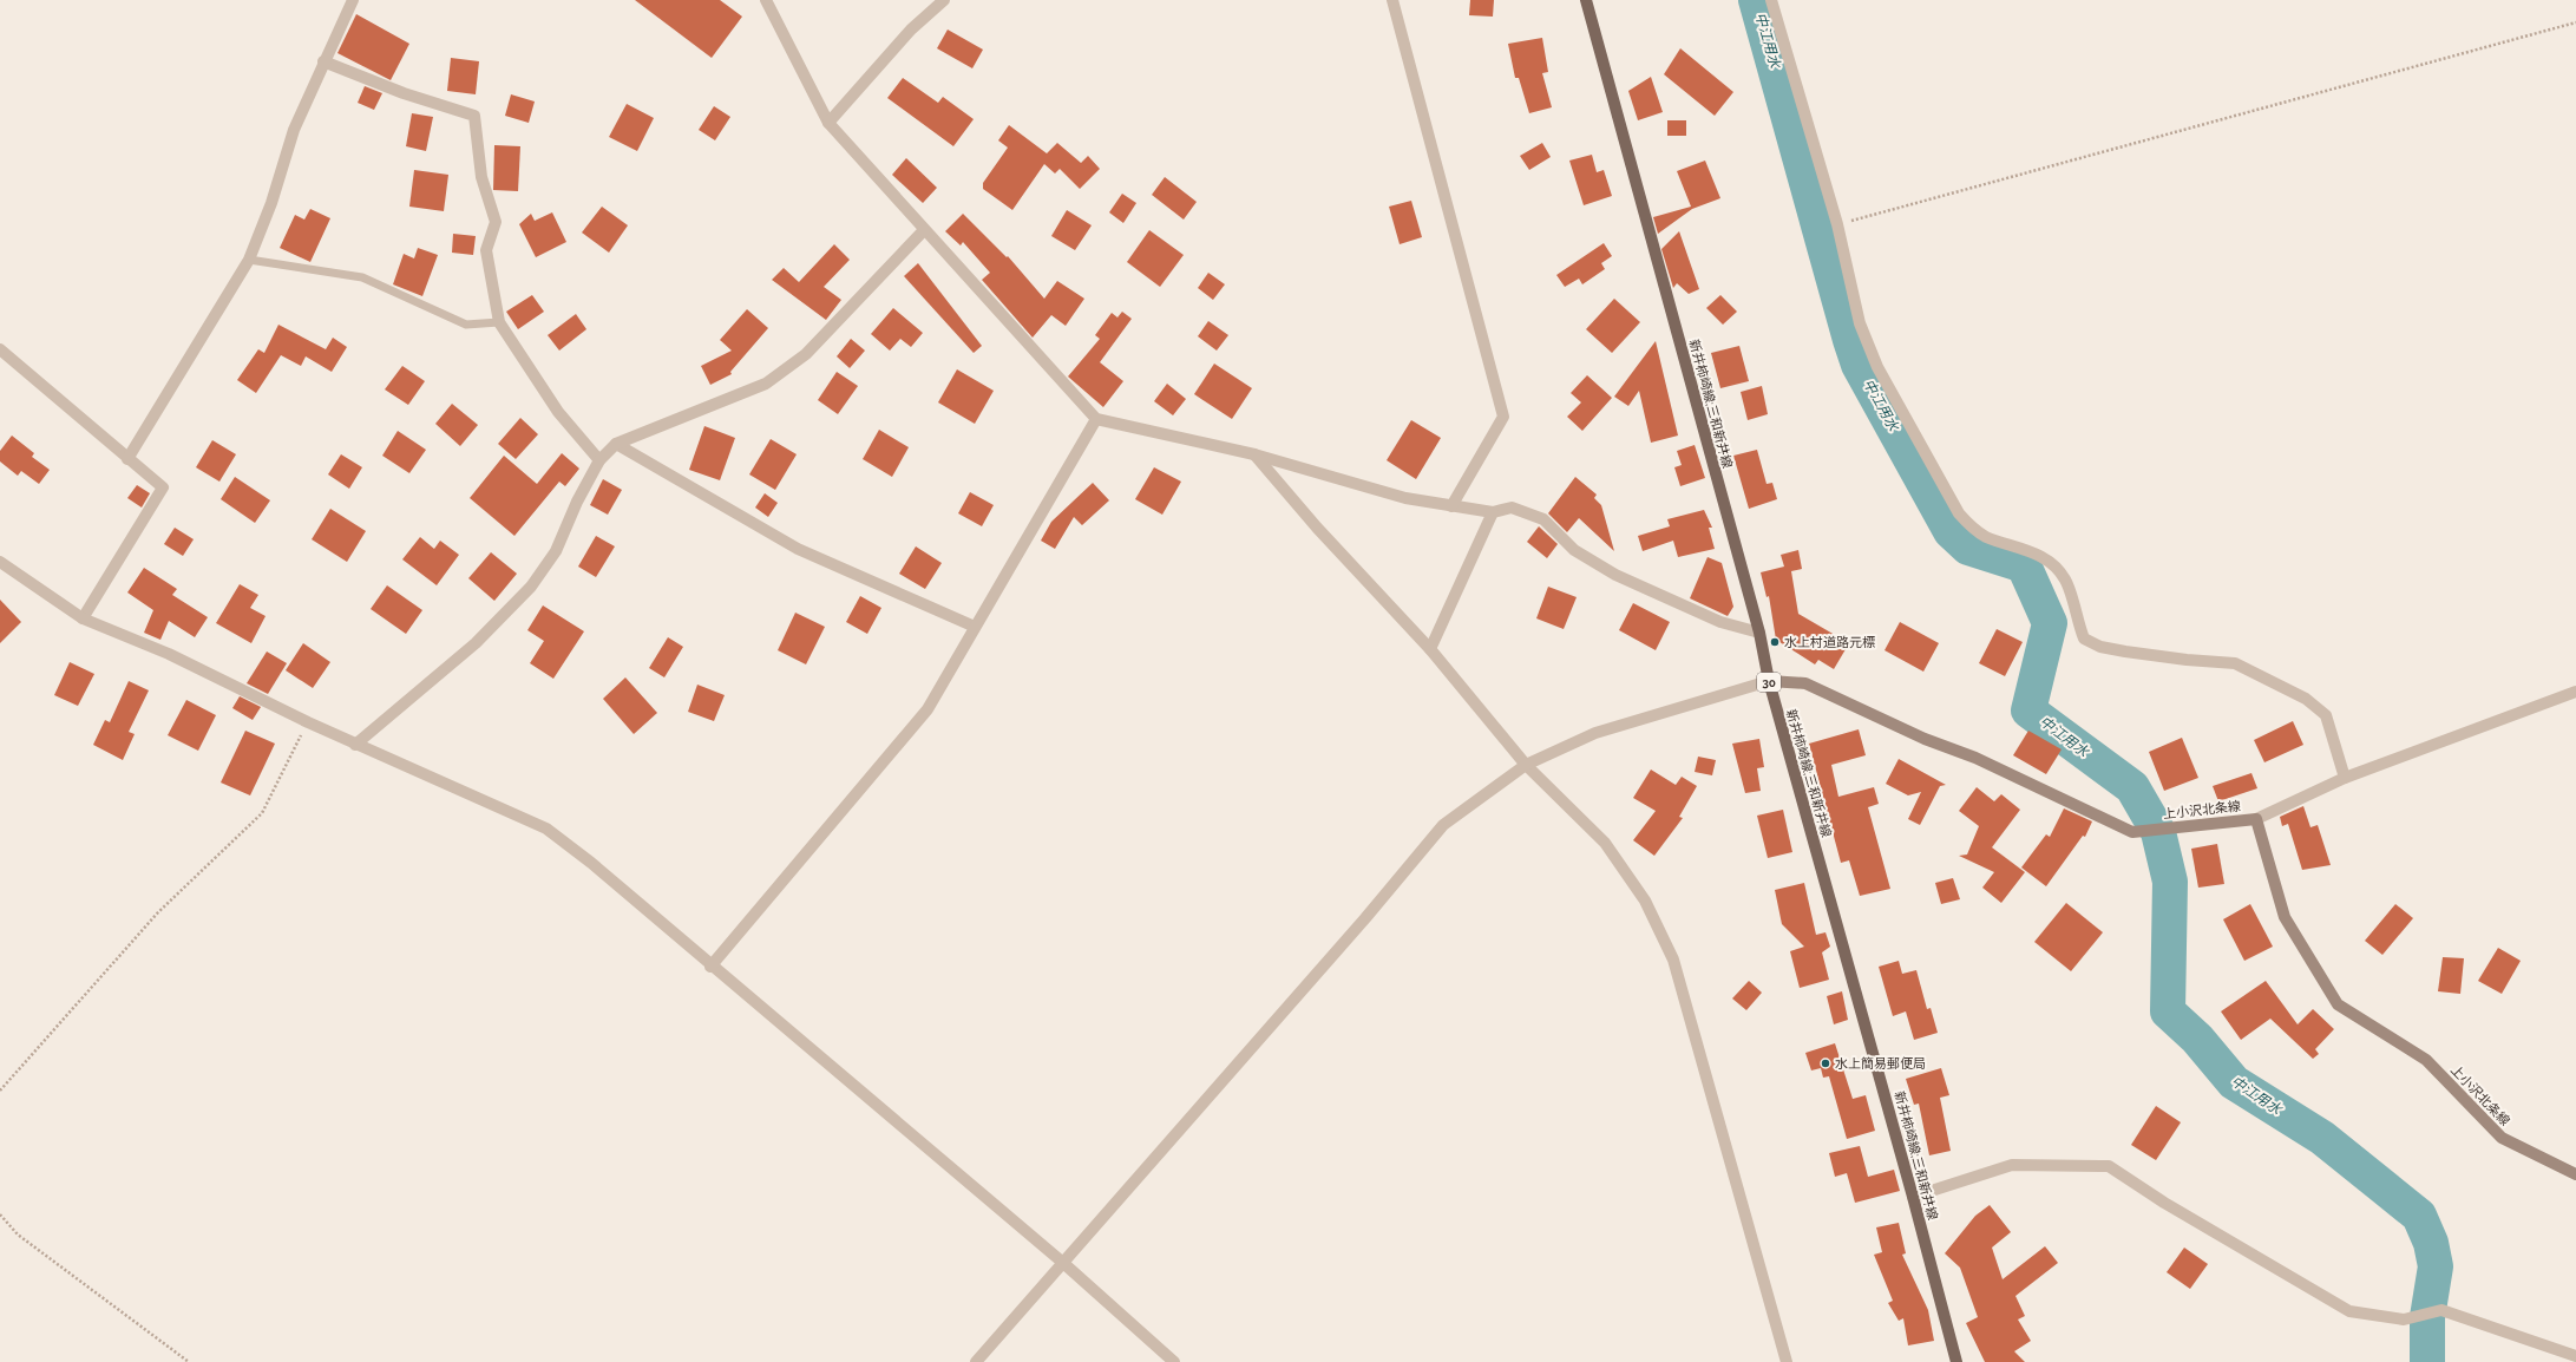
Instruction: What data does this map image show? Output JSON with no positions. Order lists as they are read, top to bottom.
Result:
{
  "streets": {
    "main road": ["新井柿崎線;三和新井線", "30", "上小沢北条線"]
  },
  "crossings": [
    ["新井柿崎線;三和新井線", "上小沢北条線"]
  ],
  "water": ["中江用水"],
  "places": ["水上村道路元標", "水上簡易郵便局"]
}
